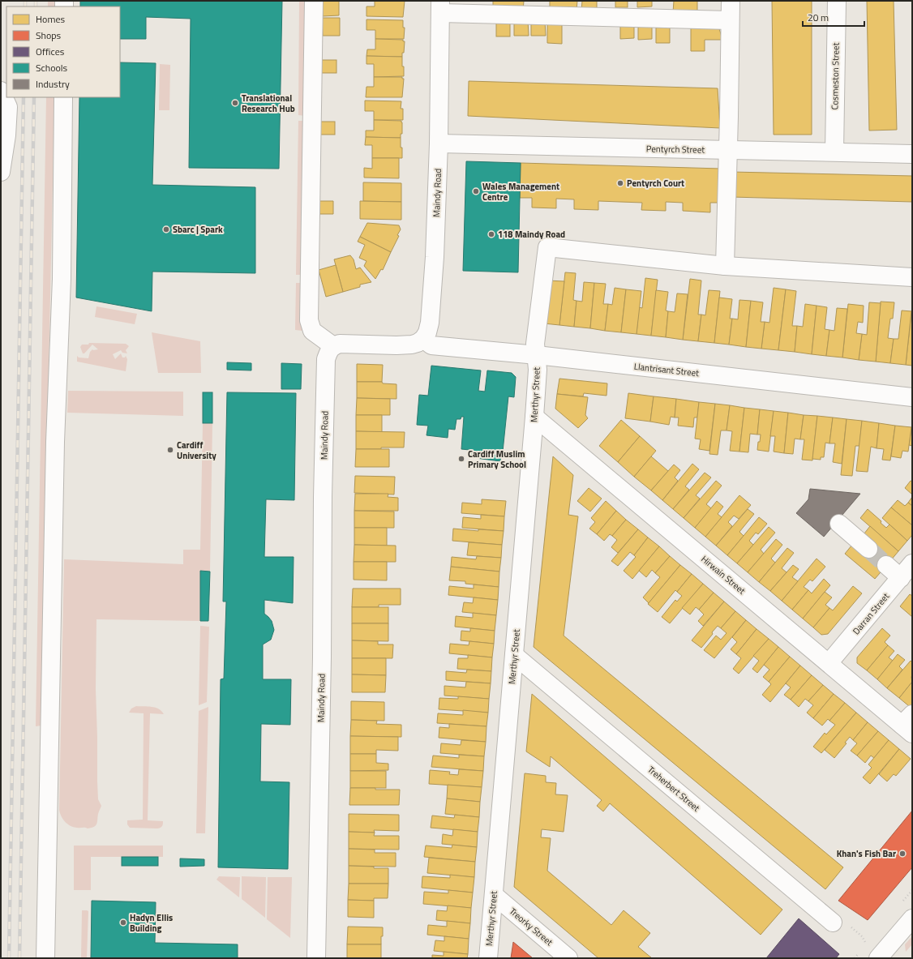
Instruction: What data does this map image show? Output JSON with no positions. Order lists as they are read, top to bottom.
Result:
{
  "streets": {
    "street": [
      "Cosmeston Street",
      "Pentyrch Street",
      "Maindy Road",
      "Llantrisant Street",
      "Merthyr Street",
      "Hirwain Street",
      "Darran Street",
      "Treherbert Street",
      "Treorky Street"
    ]
  },
  "crossings": [
    ["Cosmeston Street", "Pentyrch Street"],
    ["Pentyrch Street", "Maindy Road"],
    ["Maindy Road", "Llantrisant Street"],
    ["Llantrisant Street", "Merthyr Street"],
    ["Merthyr Street", "Hirwain Street"],
    ["Merthyr Street", "Treherbert Street"],
    ["Merthyr Street", "Treorky Street"],
    ["Hirwain Street", "Darran Street"]
  ],
  "places": [
    "Translational Research Hub",
    "Pentyrch Court",
    "Wales Management Centre",
    "Sbarc | Spark",
    "118 Maindy Road",
    "Cardiff University",
    "Cardiff Muslim Primary School",
    "Khan's Fish Bar",
    "Hadyn Ellis Building"
  ],
  "legend": [
    "Homes",
    "Shops",
    "Offices",
    "Schools",
    "Industry"
  ],
  "scale_bar": "20 m"
}
